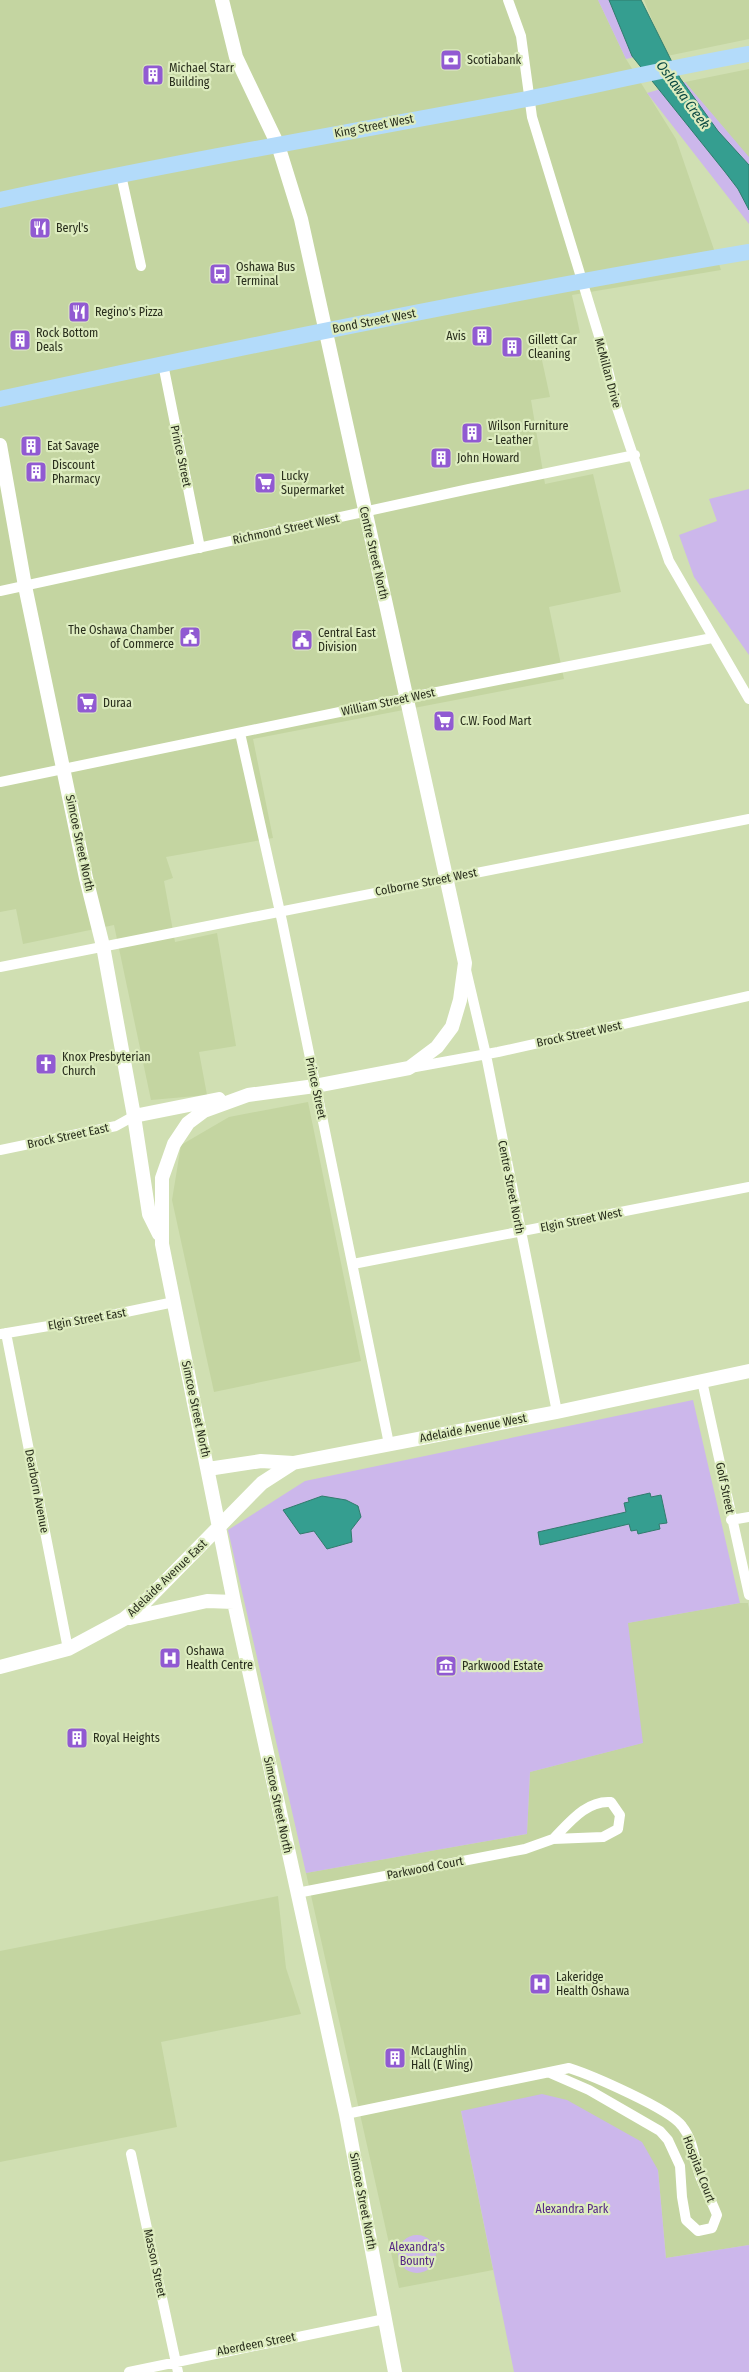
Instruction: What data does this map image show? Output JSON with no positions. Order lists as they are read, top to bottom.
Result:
{
  "streets": {
    "main road": [
      "King Street West",
      "Bond Street West",
      "Centre Street North",
      "Simcoe Street North",
      "Brock Street West",
      "Adelaide Avenue West",
      "Adelaide Avenue East"
    ],
    "street": [
      "McMillan Drive",
      "Prince Street",
      "Richmond Street West",
      "William Street West",
      "Colborne Street West",
      "Brock Street East",
      "Elgin Street West",
      "Elgin Street East",
      "Golf Street",
      "Dearborn Avenue",
      "Parkwood Court",
      "Hospital Court",
      "Masson Street",
      "Aberdeen Street"
    ]
  },
  "crossings": [
    ["King Street West", "McMillan Drive"],
    ["King Street West", "Centre Street North"],
    ["Bond Street West", "McMillan Drive"],
    ["Bond Street West", "Prince Street"],
    ["Bond Street West", "Centre Street North"],
    ["McMillan Drive", "Richmond Street West"],
    ["McMillan Drive", "William Street West"],
    ["Prince Street", "Richmond Street West"],
    ["Prince Street", "William Street West"],
    ["Prince Street", "Colborne Street West"],
    ["Prince Street", "Brock Street West"],
    ["Prince Street", "Elgin Street West"],
    ["Prince Street", "Adelaide Avenue West"],
    ["Richmond Street West", "Centre Street North"],
    ["Richmond Street West", "Simcoe Street North"],
    ["Centre Street North", "William Street West"],
    ["Centre Street North", "Colborne Street West"],
    ["Centre Street North", "Brock Street West"],
    ["Centre Street North", "Elgin Street West"],
    ["Centre Street North", "Adelaide Avenue West"],
    ["William Street West", "Simcoe Street North"],
    ["Simcoe Street North", "Colborne Street West"],
    ["Simcoe Street North", "Brock Street West"],
    ["Simcoe Street North", "Brock Street East"],
    ["Simcoe Street North", "Elgin Street East"],
    ["Simcoe Street North", "Adelaide Avenue West"],
    ["Simcoe Street North", "Adelaide Avenue East"],
    ["Simcoe Street North", "Parkwood Court"],
    ["Simcoe Street North", "Hospital Court"],
    ["Simcoe Street North", "Aberdeen Street"],
    ["Elgin Street East", "Dearborn Avenue"],
    ["Adelaide Avenue West", "Golf Street"],
    ["Adelaide Avenue West", "Adelaide Avenue East"],
    ["Dearborn Avenue", "Adelaide Avenue East"],
    ["Masson Street", "Aberdeen Street"]
  ],
  "water": ["Oshawa Creek"],
  "parks": ["Alexandra Park", "Alexandra's Bounty"],
  "places": {
    "bank": ["Scotiabank"],
    "building": [
      "Michael Starr Building",
      "Avis",
      "Rock Bottom Deals",
      "Gillett Car Cleaning",
      "Wilson Furniture - Leather",
      "Eat Savage",
      "John Howard",
      "Discount Pharmacy",
      "Royal Heights",
      "McLaughlin Hall (E Wing)"
    ],
    "restaurant": ["Beryl's", "Regino's Pizza"],
    "bus stop": ["Oshawa Bus Terminal"],
    "supermarket": ["Lucky Supermarket", "Duraa", "C.W. Food Mart"],
    "public building": ["The Oshawa Chamber of Commerce", "Central East Division"],
    "church": ["Knox Presbyterian Church"],
    "hospital": ["Oshawa Health Centre", "Lakeridge Health Oshawa"],
    "museum": ["Parkwood Estate"]
  }
}
